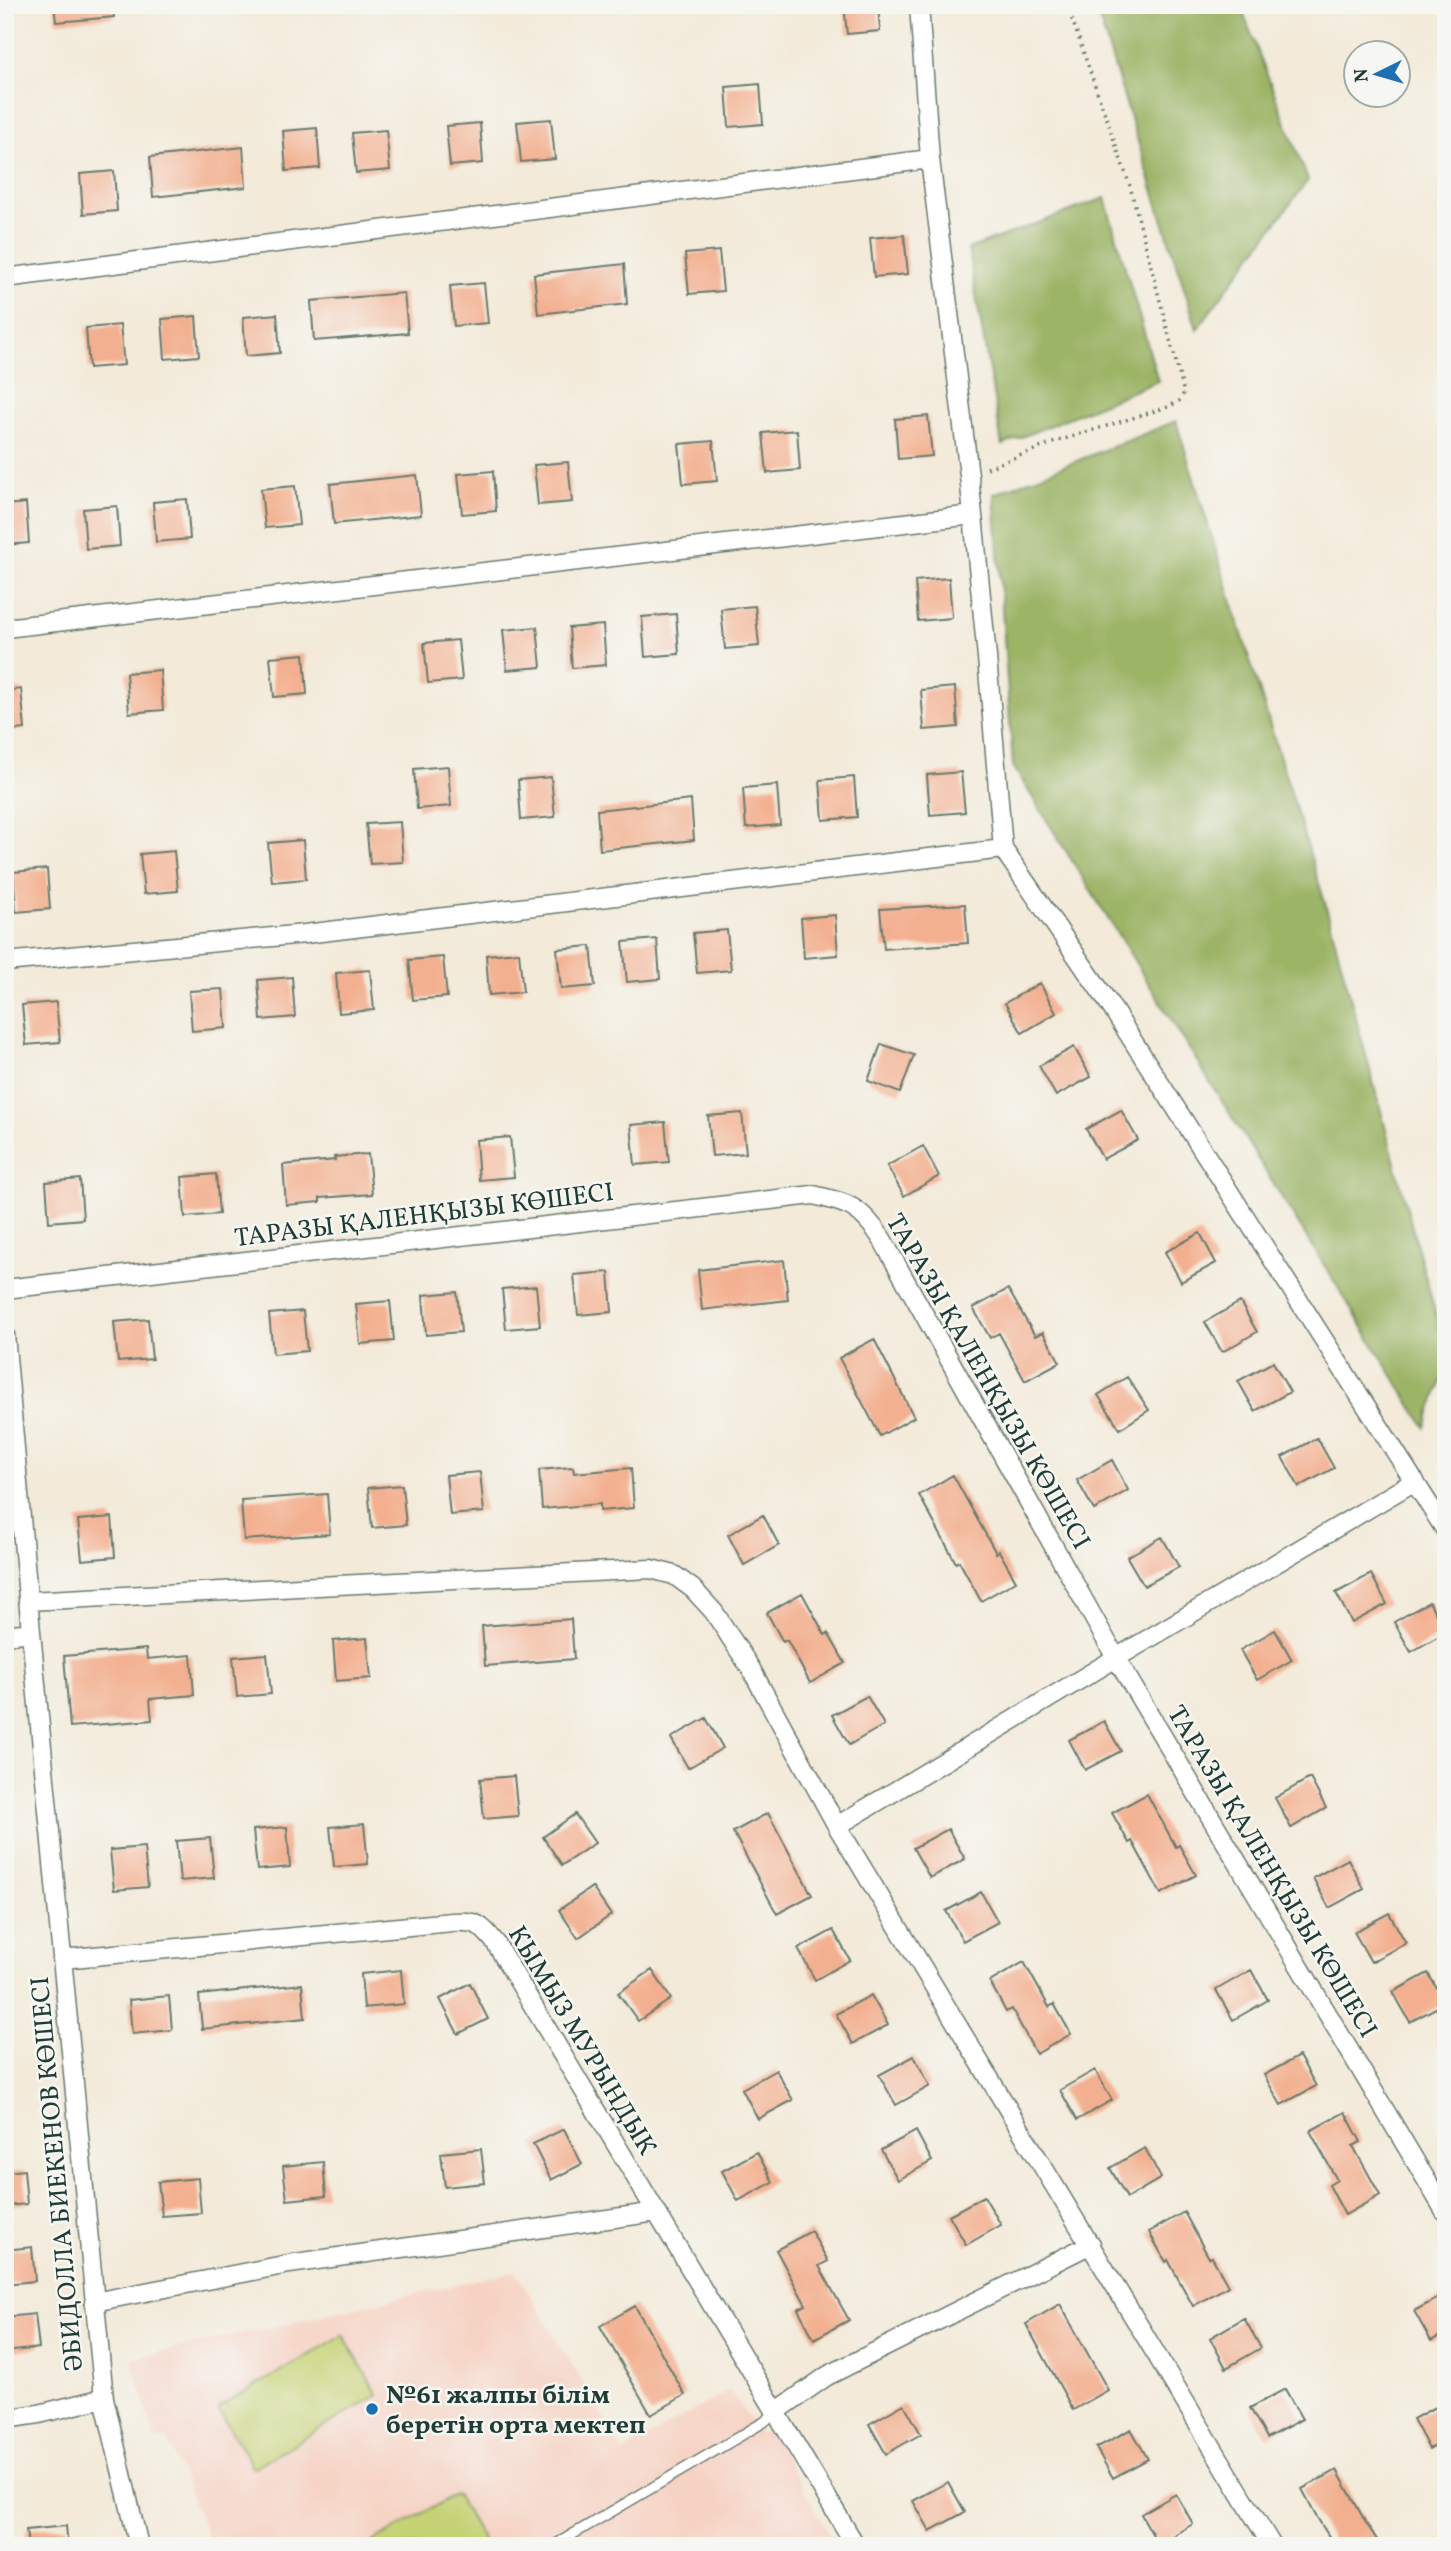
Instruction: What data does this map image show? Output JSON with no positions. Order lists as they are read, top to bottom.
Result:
{
  "streets": {
    "street": ["ТАРАЗЫ ҚАЛЕНҚЫЗЫ КӨШЕСІ", "КЫМЫЗ МУРЫНДЫК", "ӘБИДОЛЛА БИЕКЕНОВ КӨШЕСІ"]
  },
  "crossings": [
    ["КЫМЫЗ МУРЫНДЫК", "ӘБИДОЛЛА БИЕКЕНОВ КӨШЕСІ"]
  ],
  "places": ["№61 жалпы білім беретін орта мектеп"],
  "north": "left"
}
